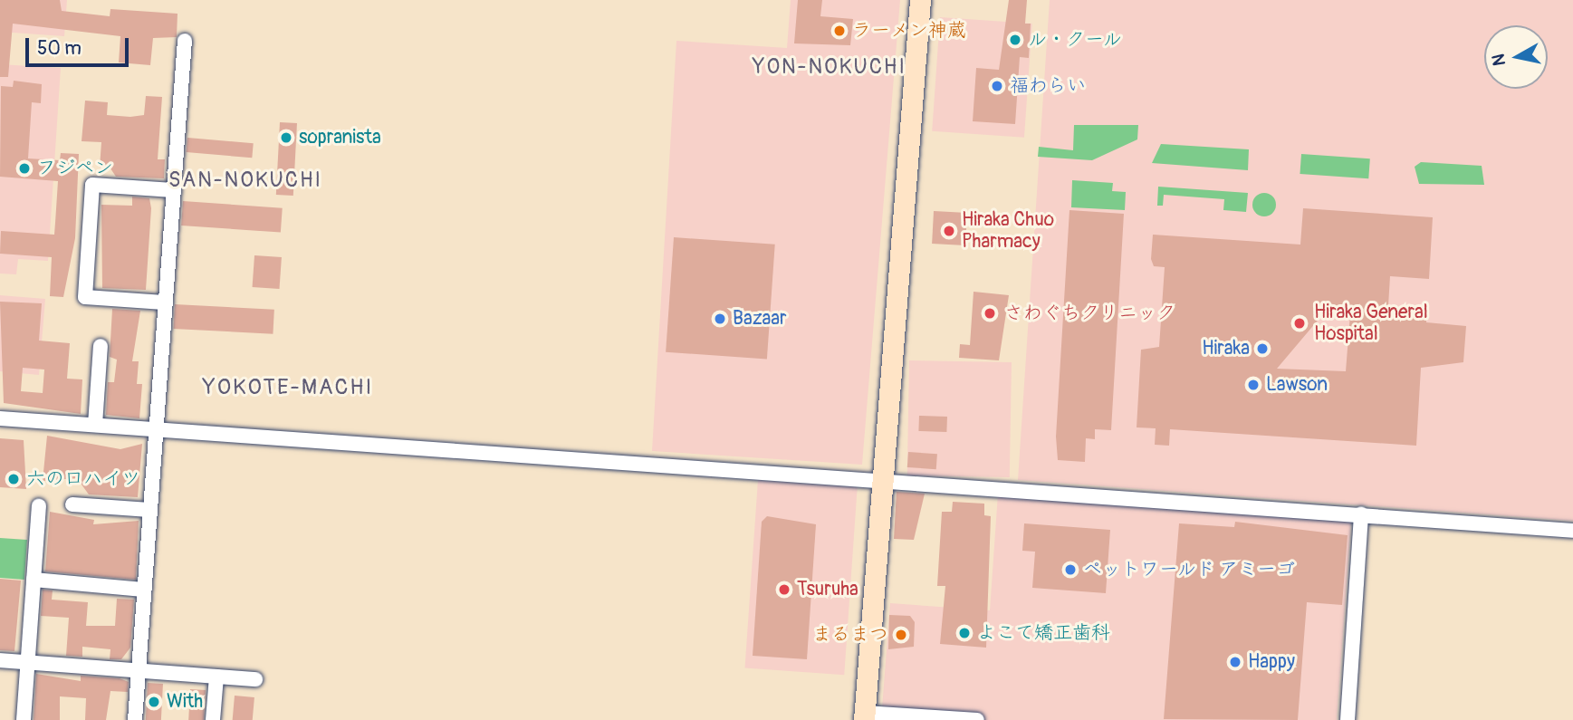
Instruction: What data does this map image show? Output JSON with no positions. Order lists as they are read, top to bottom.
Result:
{
  "districts": ["YON-NOKUCHI", "SAN-NOKUCHI", "YOKOTE-MACHI"],
  "places": [
    "ラーメン神蔵",
    "ル・クール",
    "福わらい",
    "sopranista",
    "フジペン",
    "Hiraka Chuo Pharmacy",
    "さわぐちクリニック",
    "Bazaar",
    "Hiraka General Hospital",
    "Hiraka",
    "Lawson",
    "六の口ハイツ",
    "ペットワールド アミーゴ",
    "Tsuruha",
    "よこて矯正歯科",
    "まるまつ",
    "Happy",
    "With"
  ],
  "scale_bar": "50 m",
  "north": "left"
}
